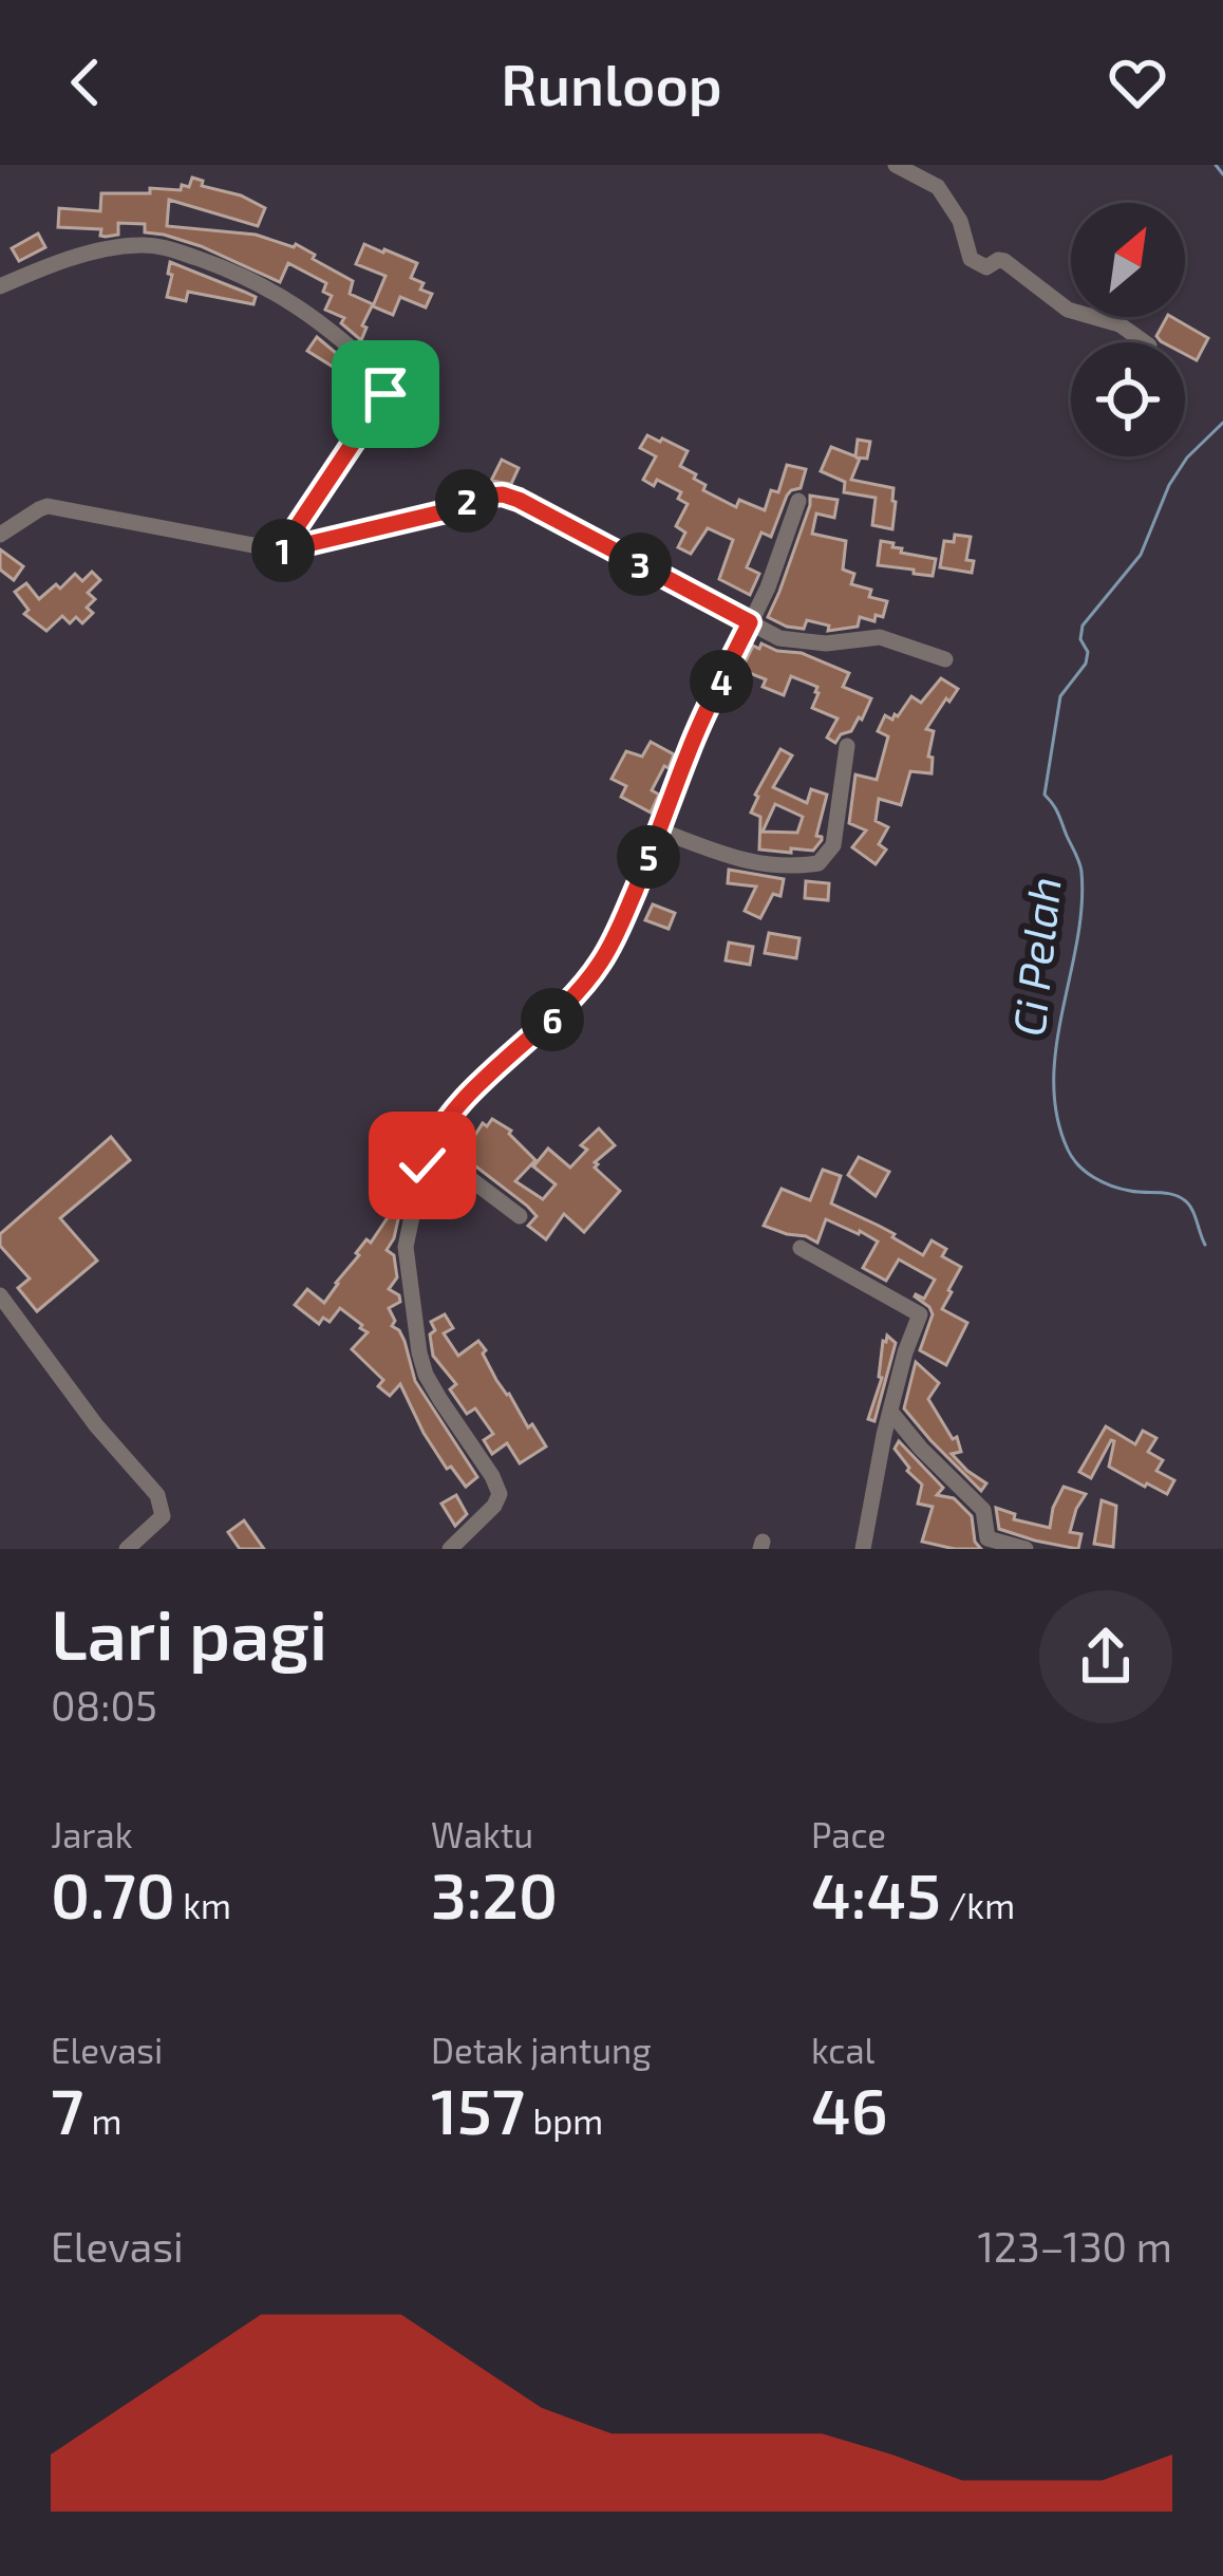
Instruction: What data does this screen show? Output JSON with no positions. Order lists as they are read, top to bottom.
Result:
{
  "water": ["Ci Pelah"],
  "north": "top right",
  "page": {
    "header": "Runloop",
    "pins": [
      "2",
      "1",
      "3",
      "4",
      "5",
      "6"
    ],
    "heading": ["Lari pagi", "08:05"],
    "stats": [
      ["Jarak", "0.70 km"],
      ["Waktu", "3:20"],
      ["Pace", "4:45 /km"],
      ["Elevasi", "7 m"],
      ["Detak jantung", "157 bpm"],
      ["kcal", "46"]
    ],
    "chart": ["Elevasi", "123–130 m"]
  }
}
